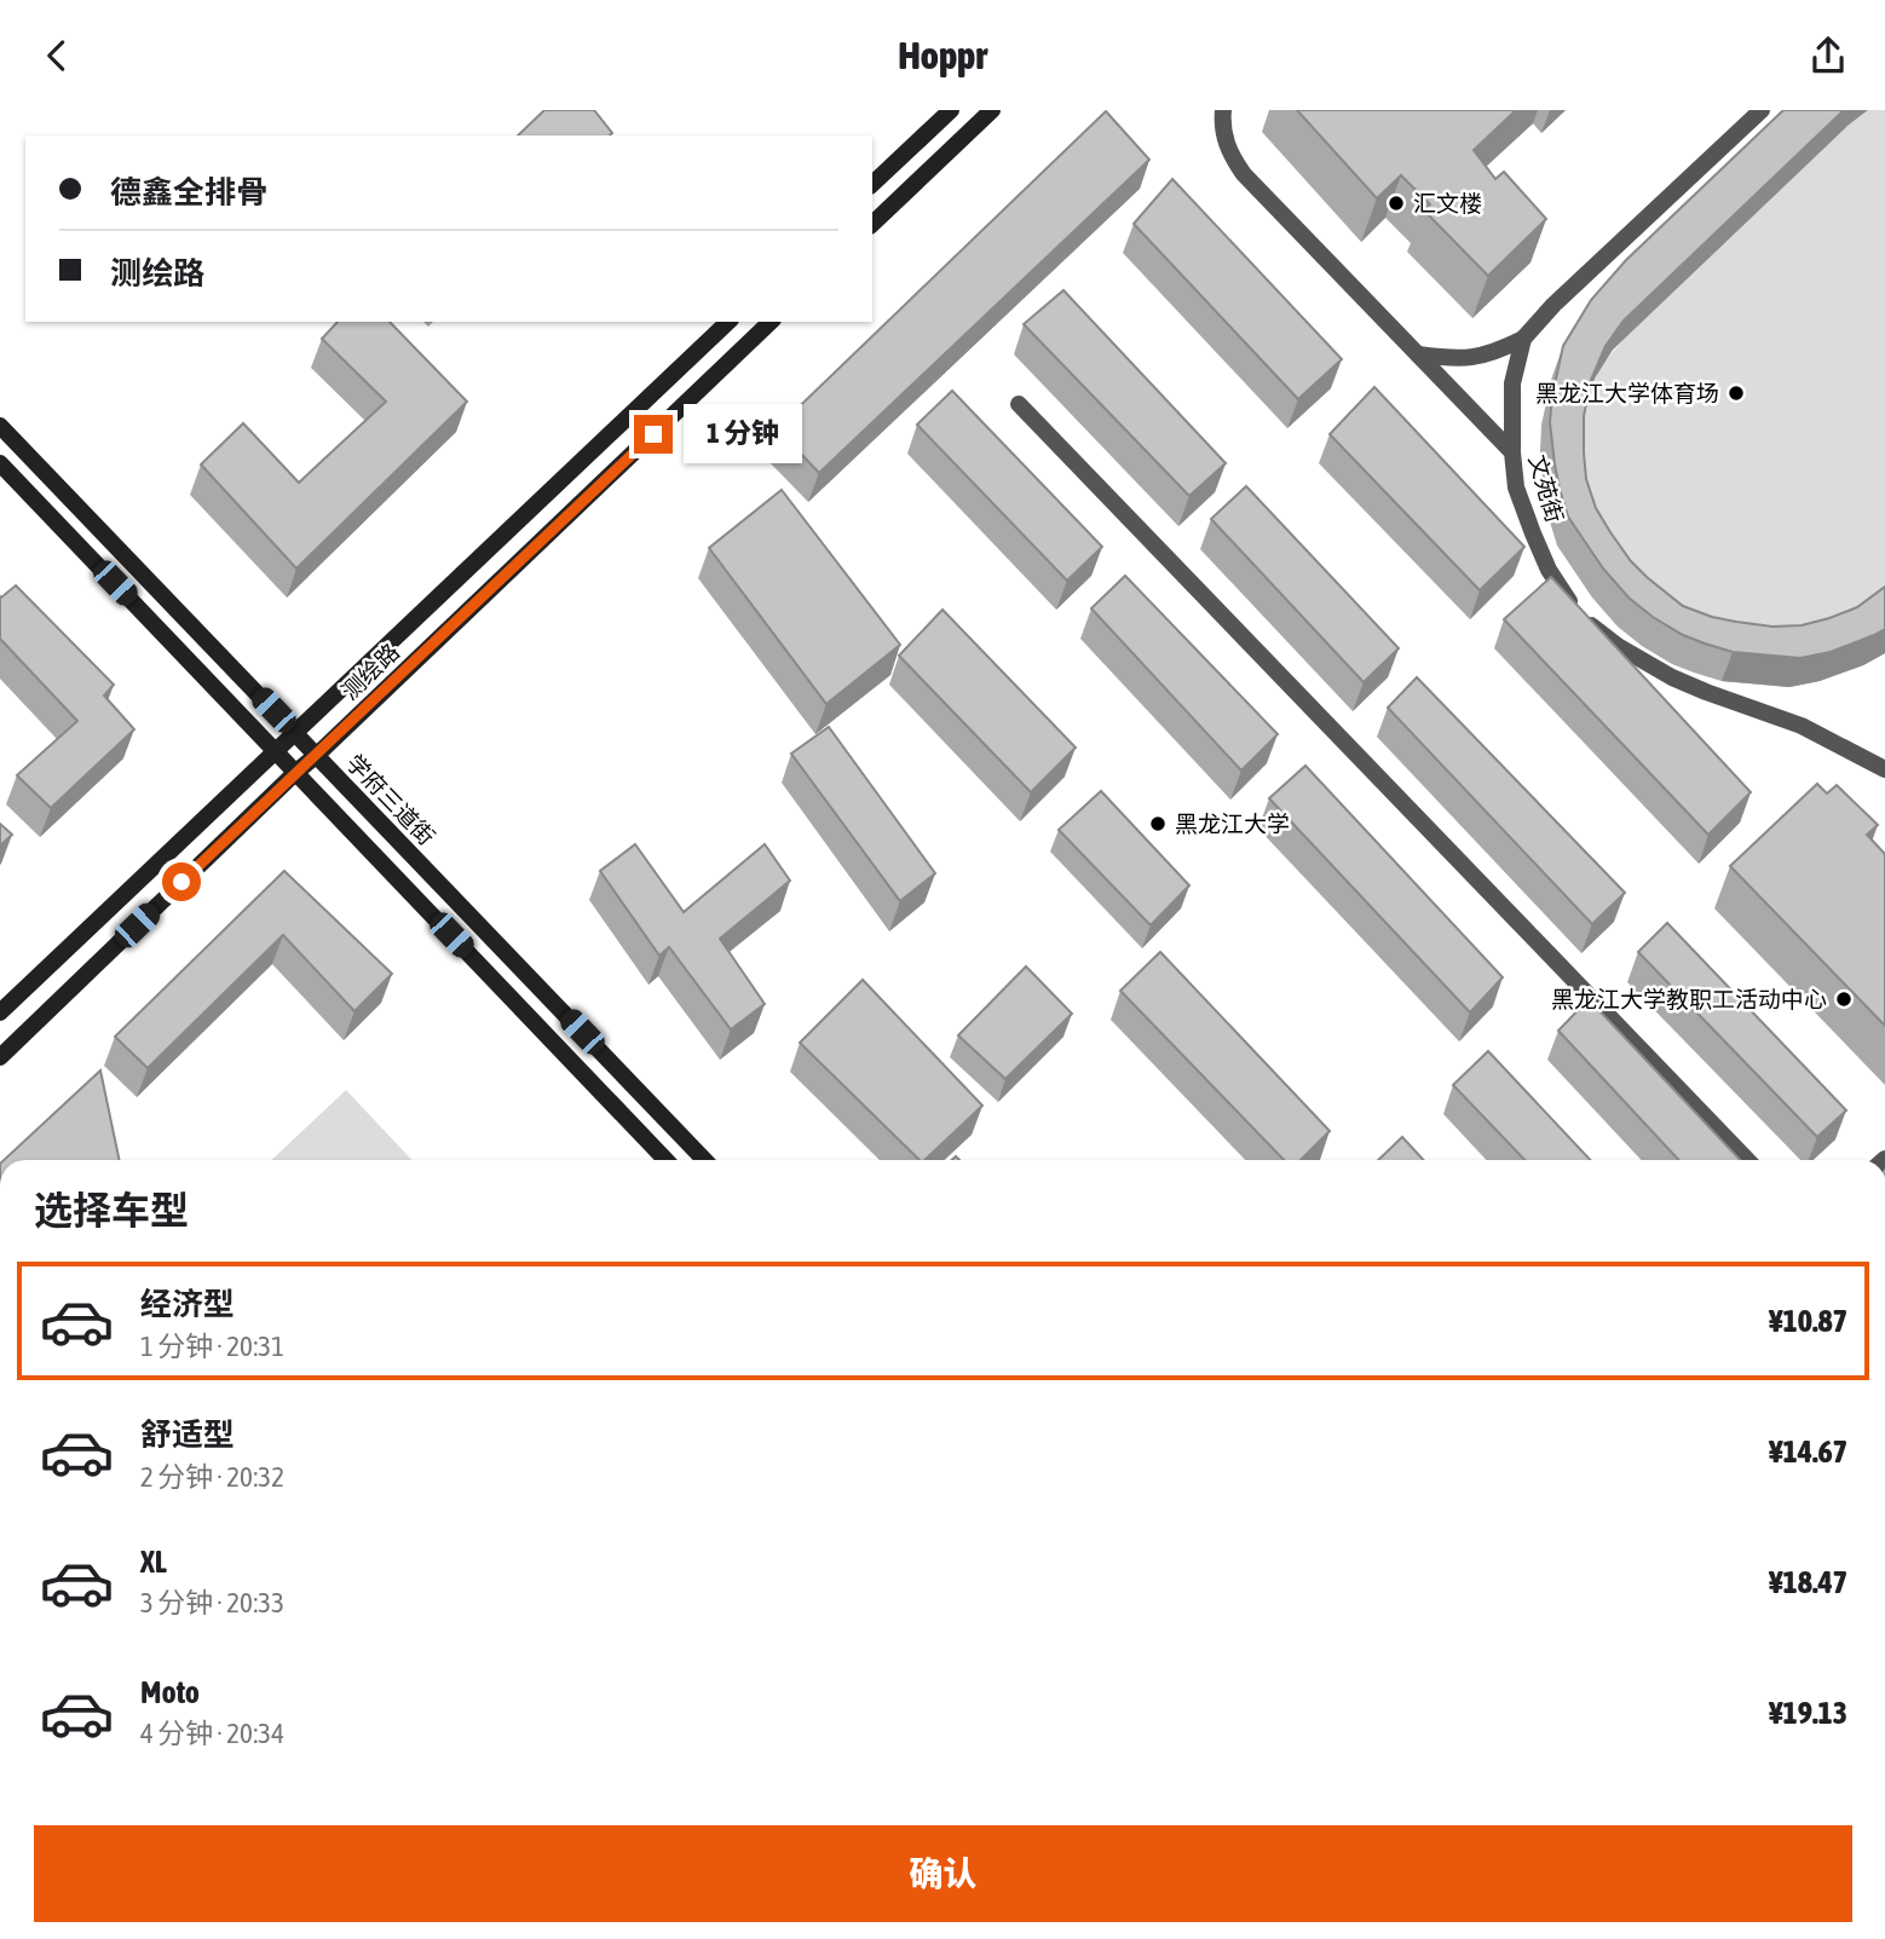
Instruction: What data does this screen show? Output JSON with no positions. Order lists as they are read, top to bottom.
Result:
{
  "streets": {
    "main road": ["测绘路", "学府三道街"],
    "street": ["文苑街"]
  },
  "crossings": [
    ["测绘路", "学府三道街"]
  ],
  "places": [
    "汇文楼",
    "黑龙江大学体育场",
    "黑龙江大学",
    "黑龙江大学教职工活动中心"
  ],
  "page": {
    "header": "Hoppr",
    "banner": ["德鑫全排骨", "测绘路"],
    "bubble": "1 分钟",
    "heading": "选择车型",
    "list": [
      {
        "name": "经济型",
        "note": "1 分钟 · 20:31",
        "value": "¥10.87"
      },
      {
        "name": "舒适型",
        "note": "2 分钟 · 20:32",
        "value": "¥14.67"
      },
      {
        "name": "XL",
        "note": "3 分钟 · 20:33",
        "value": "¥18.47"
      },
      {
        "name": "Moto",
        "note": "4 分钟 · 20:34",
        "value": "¥19.13"
      }
    ],
    "buttons": "确认"
  }
}
